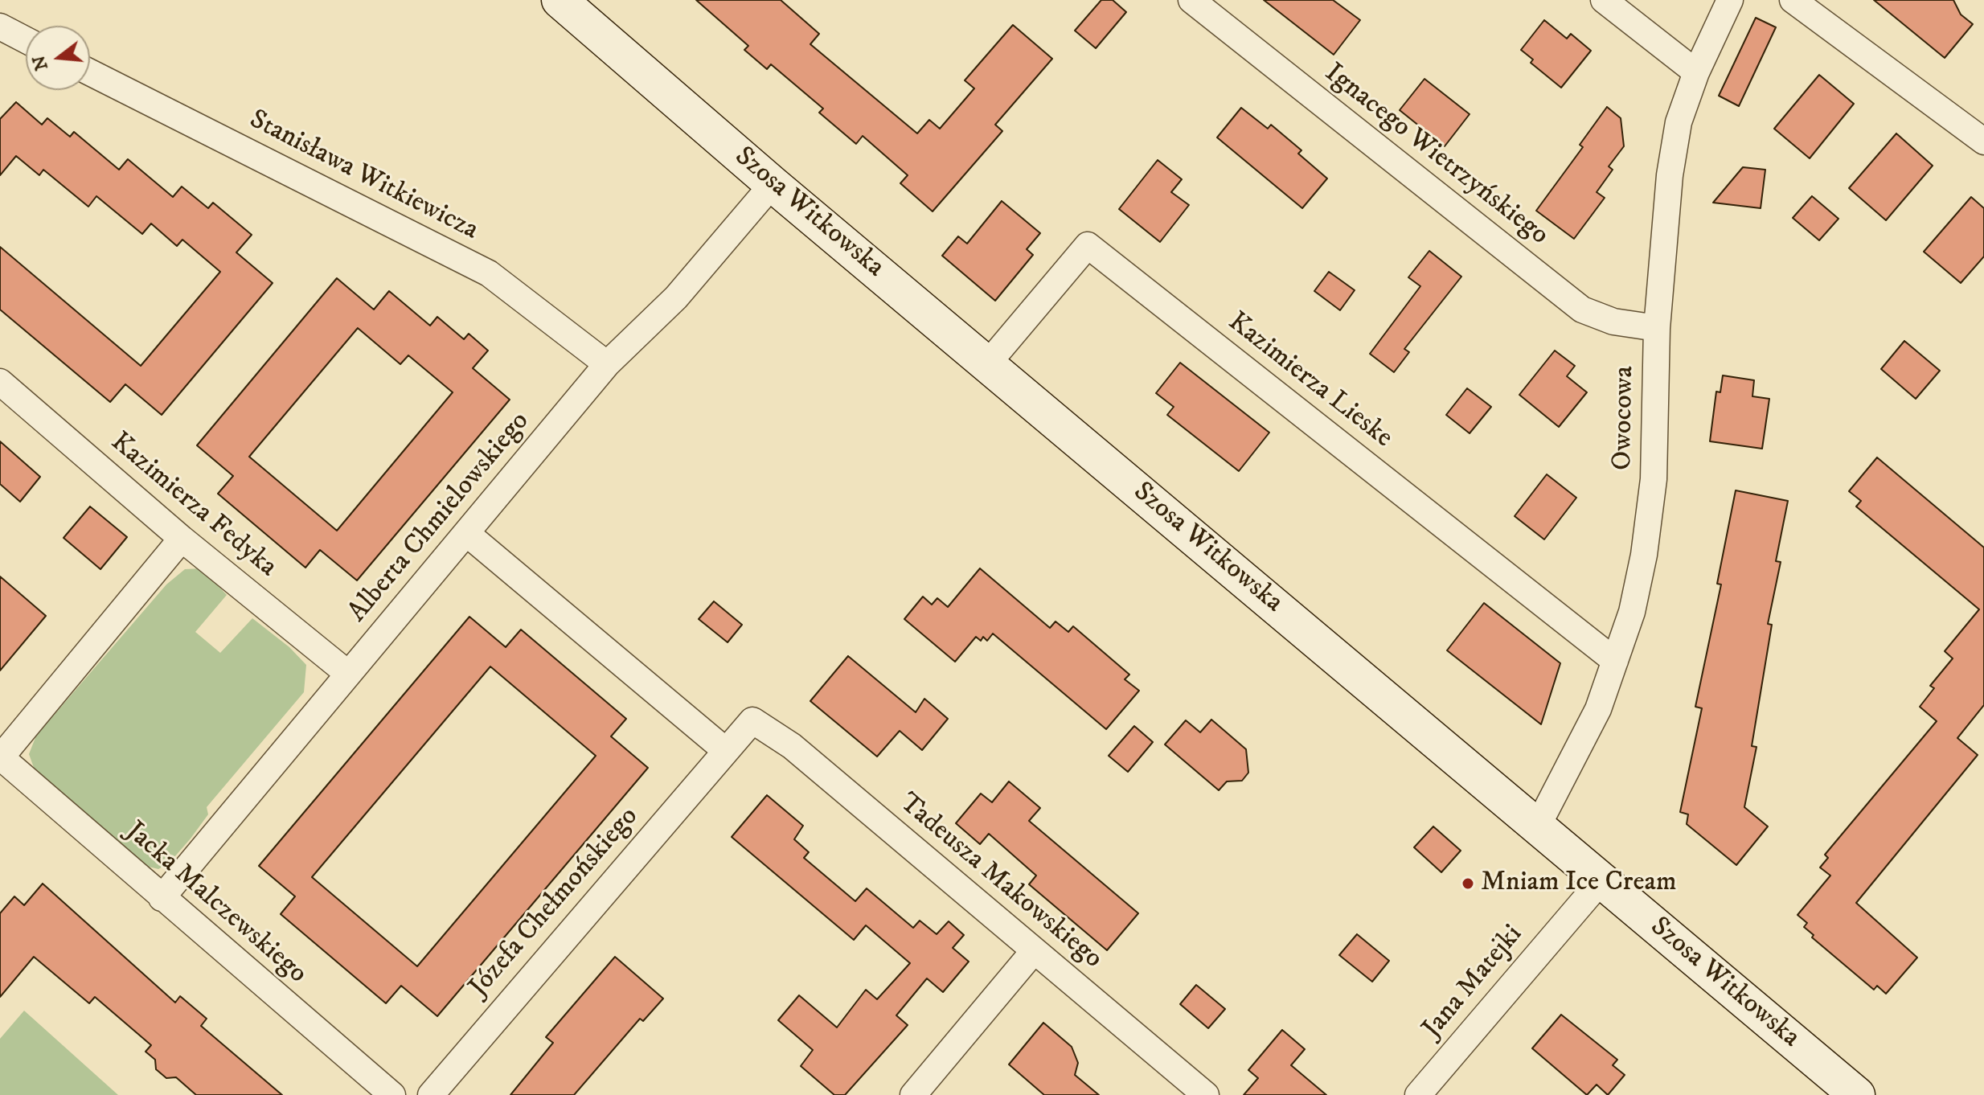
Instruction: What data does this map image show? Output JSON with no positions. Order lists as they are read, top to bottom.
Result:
{
  "streets": {
    "street": [
      "Ignacego Wietrzyńskiego",
      "Stanisława Witkiewicza",
      "Szosa Witkowska",
      "Kazimierza Lieske",
      "Owocowa",
      "Kazimierza Fedyka",
      "Alberta Chmielowskiego",
      "Tadeusza Makowskiego",
      "Józefa Chełmońskiego",
      "Jacka Malczewskiego",
      "Jana Matejki"
    ]
  },
  "crossings": [
    ["Ignacego Wietrzyńskiego", "Owocowa"],
    ["Stanisława Witkiewicza", "Alberta Chmielowskiego"],
    ["Szosa Witkowska", "Kazimierza Lieske"],
    ["Szosa Witkowska", "Owocowa"],
    ["Szosa Witkowska", "Alberta Chmielowskiego"],
    ["Szosa Witkowska", "Jana Matejki"],
    ["Kazimierza Lieske", "Owocowa"],
    ["Kazimierza Fedyka", "Alberta Chmielowskiego"],
    ["Alberta Chmielowskiego", "Jacka Malczewskiego"],
    ["Tadeusza Makowskiego", "Józefa Chełmońskiego"]
  ],
  "places": ["Mniam Ice Cream"],
  "north": "left"
}
